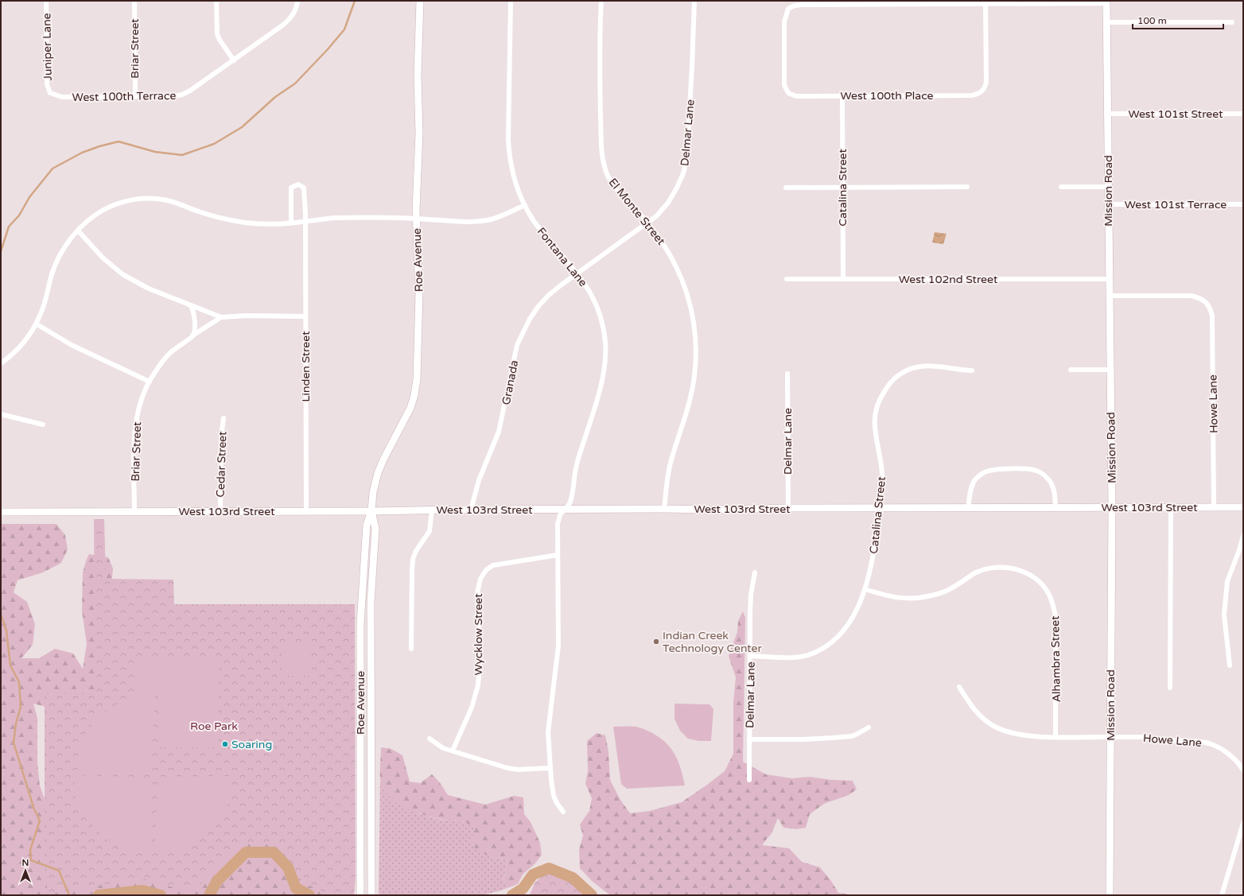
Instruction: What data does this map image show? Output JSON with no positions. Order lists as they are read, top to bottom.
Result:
{
  "streets": {
    "main road": ["Mission Road", "Roe Avenue", "West 103rd Street"],
    "street": [
      "Juniper Lane",
      "Briar Street",
      "West 100th Place",
      "West 100th Terrace",
      "West 101st Street",
      "Delmar Lane",
      "Catalina Street",
      "West 101st Terrace",
      "El Monte Street",
      "Fontana Lane",
      "West 102nd Street",
      "Linden Street",
      "Granada",
      "Howe Lane",
      "Cedar Street",
      "Wycklow Street",
      "Alhambra Street"
    ]
  },
  "crossings": [
    ["Juniper Lane", "West 100th Terrace"],
    ["Briar Street", "West 100th Terrace"],
    ["Briar Street", "West 103rd Street"],
    ["West 100th Place", "Catalina Street"],
    ["West 101st Street", "Mission Road"],
    ["Delmar Lane", "Catalina Street"],
    ["Delmar Lane", "El Monte Street"],
    ["Delmar Lane", "Fontana Lane"],
    ["Delmar Lane", "Granada"],
    ["Delmar Lane", "West 103rd Street"],
    ["Catalina Street", "West 102nd Street"],
    ["Catalina Street", "West 103rd Street"],
    ["Catalina Street", "Alhambra Street"],
    ["Mission Road", "West 101st Terrace"],
    ["Mission Road", "West 102nd Street"],
    ["Mission Road", "Howe Lane"],
    ["Mission Road", "West 103rd Street"],
    ["El Monte Street", "West 103rd Street"],
    ["Fontana Lane", "Granada"],
    ["Fontana Lane", "West 103rd Street"],
    ["Roe Avenue", "West 103rd Street"],
    ["Linden Street", "West 103rd Street"],
    ["Granada", "West 103rd Street"],
    ["Howe Lane", "West 103rd Street"],
    ["Howe Lane", "Alhambra Street"],
    ["Cedar Street", "West 103rd Street"]
  ],
  "parks": ["Roe Park"],
  "places": ["Indian Creek Technology Center", "Soaring"],
  "scale_bar": "100 m",
  "north": "top"
}
